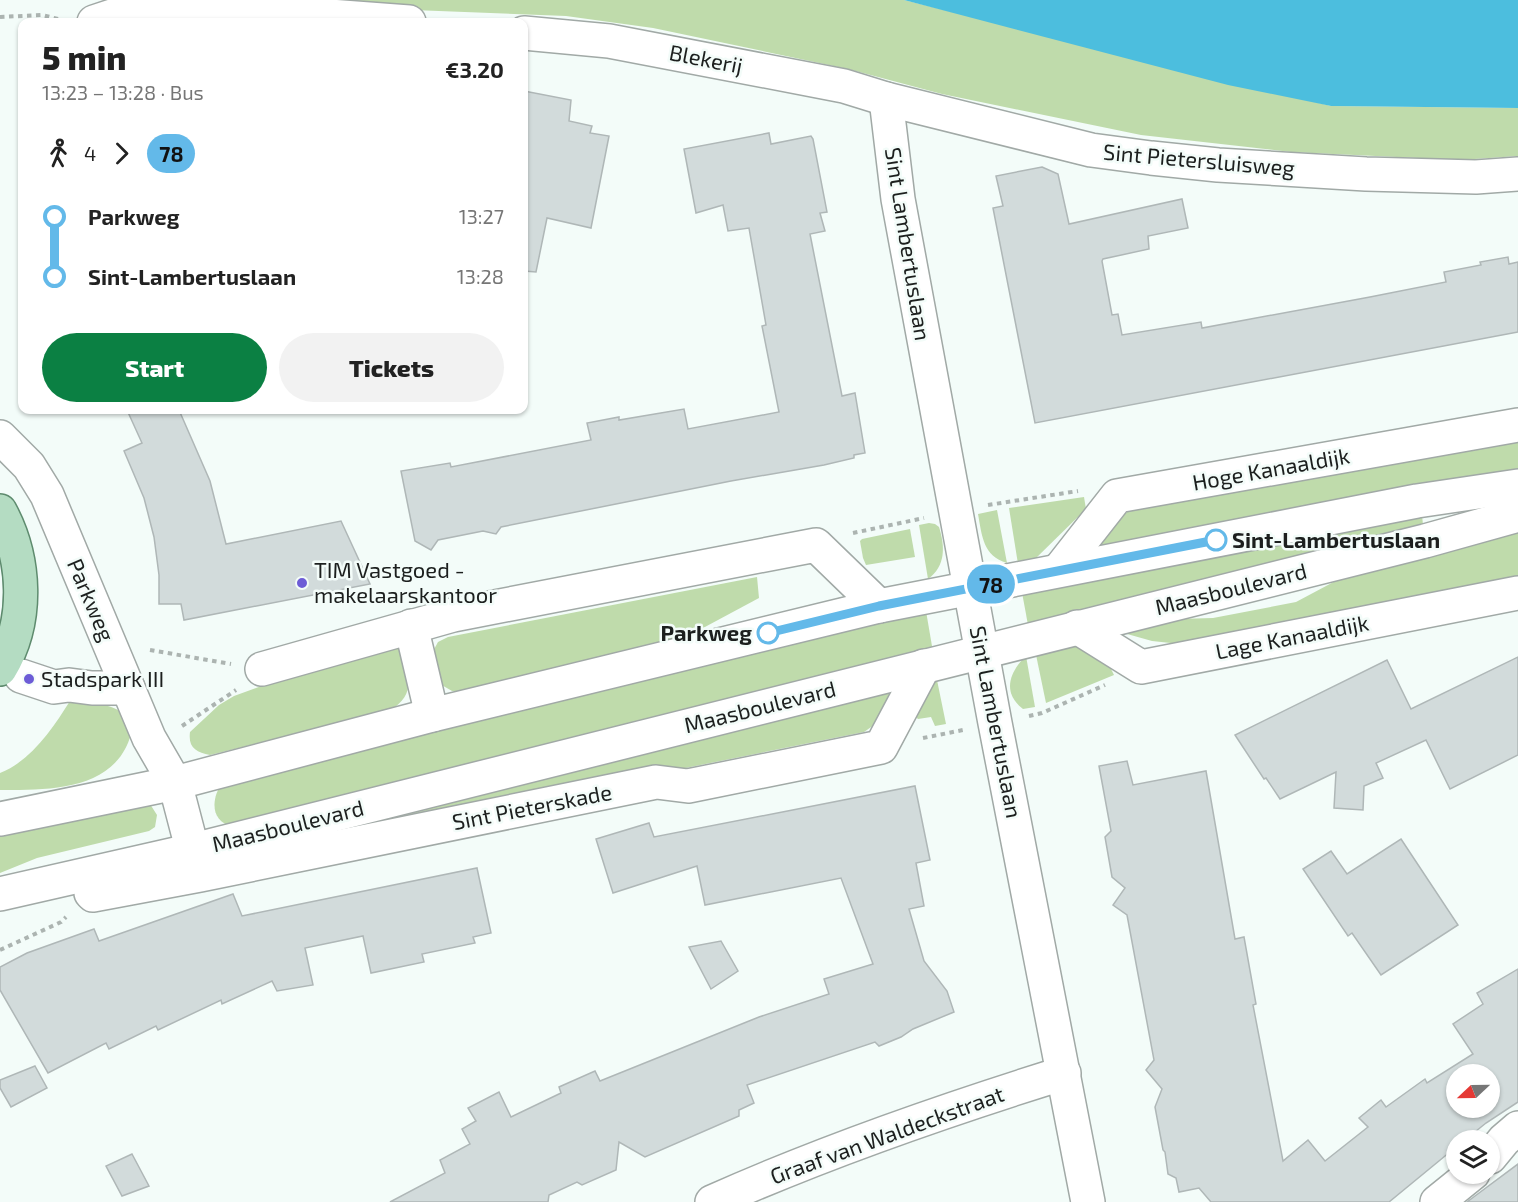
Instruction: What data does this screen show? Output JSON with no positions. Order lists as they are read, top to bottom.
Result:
{
  "streets": {
    "street": [
      "Blekerij",
      "Sint Pietersluisweg",
      "Sint Lambertuslaan",
      "Hoge Kanaaldijk",
      "Maasboulevard",
      "Parkweg",
      "Lage Kanaaldijk",
      "Sint Pieterskade",
      "Graaf van Waldeckstraat"
    ]
  },
  "crossings": [
    ["Blekerij", "Sint Pietersluisweg"],
    ["Blekerij", "Sint Lambertuslaan"],
    ["Sint Pietersluisweg", "Sint Lambertuslaan"],
    ["Sint Lambertuslaan", "Maasboulevard"],
    ["Sint Lambertuslaan", "Graaf van Waldeckstraat"],
    ["Hoge Kanaaldijk", "Maasboulevard"],
    ["Maasboulevard", "Parkweg"],
    ["Maasboulevard", "Lage Kanaaldijk"],
    ["Maasboulevard", "Sint Pieterskade"],
    ["Parkweg", "Sint Pieterskade"]
  ],
  "places": [
    "Sint-Lambertuslaan",
    "TIM Vastgoed - makelaarskantoor",
    "Parkweg",
    "Stadspark III"
  ],
  "lines": ["bus line 78"],
  "north": "left",
  "page": {
    "on_map": "78",
    "heading": ["5 min", "13:23 – 13:28 · Bus", "€3.20"],
    "legs": ["4", "78"],
    "list": [
      {
        "name": "Parkweg",
        "value": "13:27"
      },
      {
        "name": "Sint-Lambertuslaan",
        "value": "13:28"
      }
    ],
    "buttons": ["Start", "Tickets"]
  }
}
